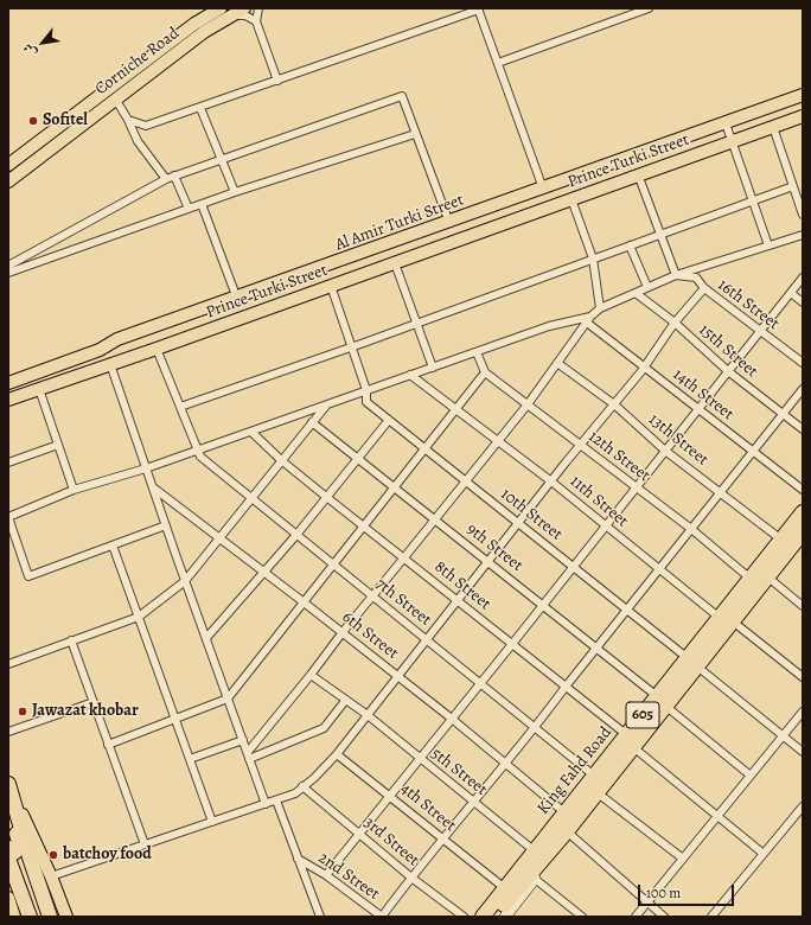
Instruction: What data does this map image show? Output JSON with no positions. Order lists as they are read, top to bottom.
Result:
{
  "streets": {
    "highway": ["605", "King Fahd Road"],
    "main road": ["Corniche Road", "Prince Turki Street", "Al Amir Turki Street"],
    "street": [
      "16th Street",
      "15th Street",
      "14th Street",
      "13th Street",
      "12th Street",
      "11th Street",
      "10th Street",
      "9th Street",
      "8th Street",
      "7th Street",
      "6th Street",
      "5th Street",
      "4th Street",
      "3rd Street",
      "2nd Street"
    ]
  },
  "crossings": [
    ["13th Street", "King Fahd Road"],
    ["12th Street", "King Fahd Road"],
    ["11th Street", "King Fahd Road"],
    ["10th Street", "King Fahd Road"],
    ["9th Street", "King Fahd Road"],
    ["8th Street", "King Fahd Road"],
    ["7th Street", "King Fahd Road"],
    ["6th Street", "King Fahd Road"],
    ["King Fahd Road", "5th Street"]
  ],
  "places": ["Sofitel", "Jawazat khobar", "batchoy food"],
  "scale_bar": "100 m",
  "north": "bottom left"
}
